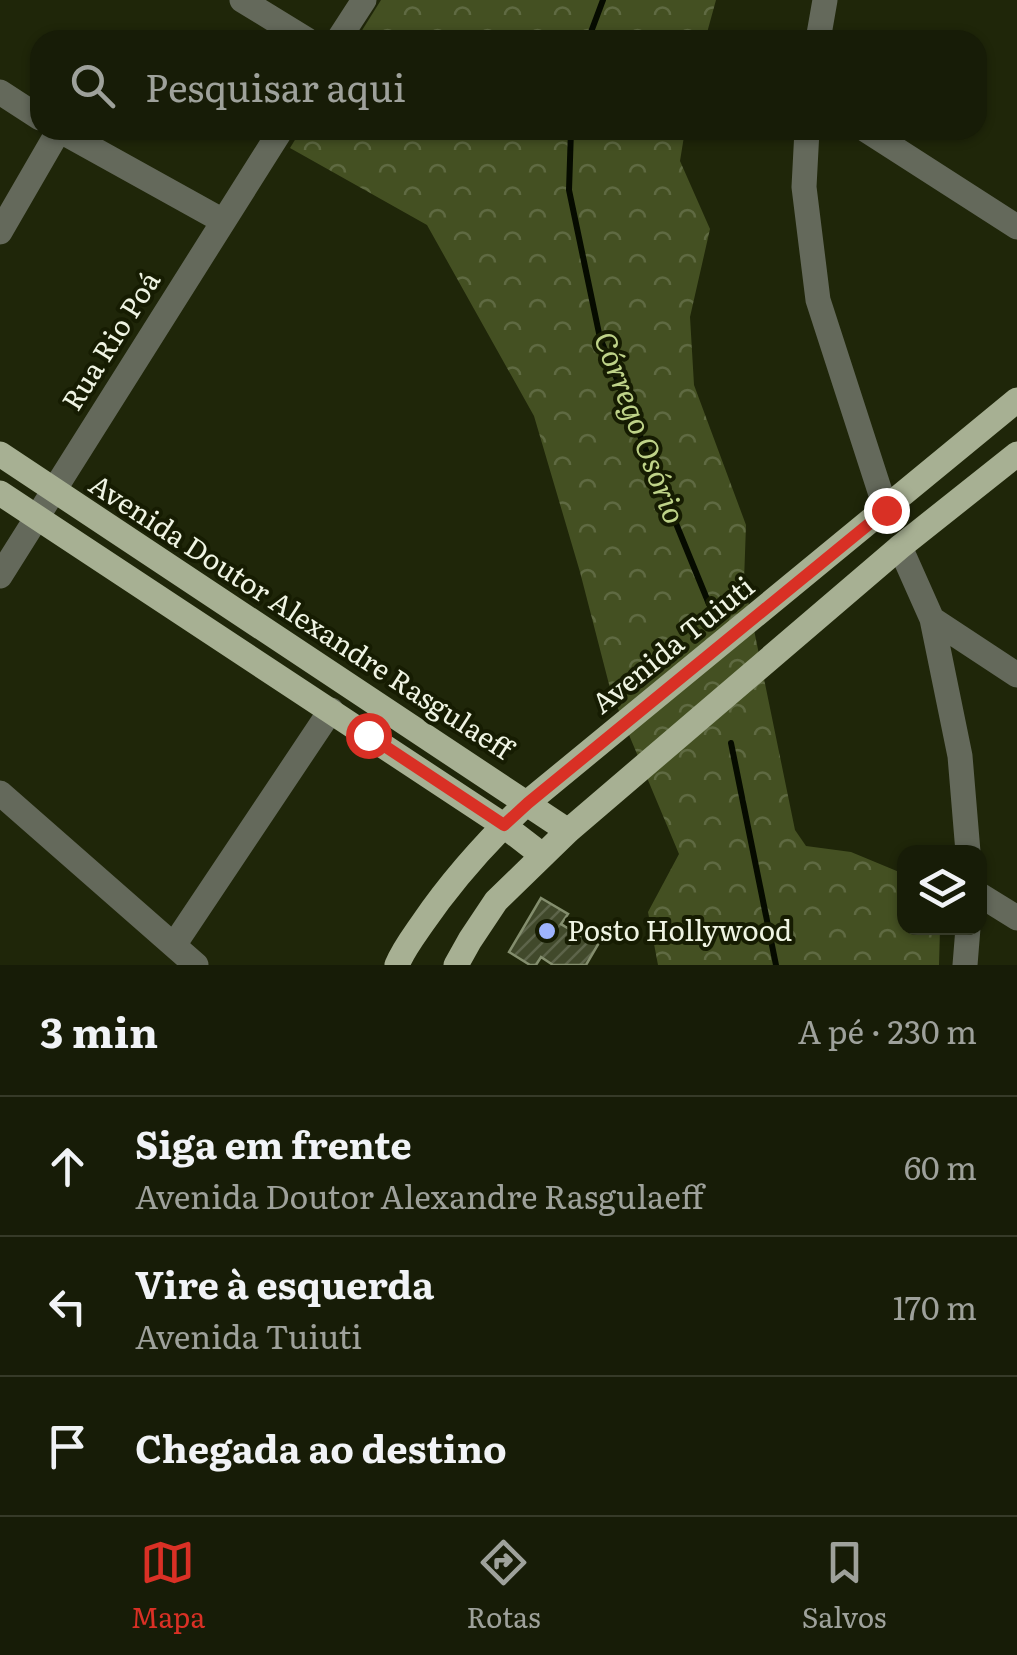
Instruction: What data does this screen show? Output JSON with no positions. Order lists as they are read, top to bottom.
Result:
{
  "streets": {
    "main road": ["Avenida Doutor Alexandre Rasgulaeff", "Avenida Tuiuti"],
    "street": ["Rua Rio Poá"]
  },
  "crossings": [
    ["Rua Rio Poá", "Avenida Doutor Alexandre Rasgulaeff"],
    ["Avenida Doutor Alexandre Rasgulaeff", "Avenida Tuiuti"]
  ],
  "water": ["Córrego Osório"],
  "places": ["Posto Hollywood"],
  "page": {
    "search": "Pesquisar aqui",
    "heading": ["3 min", "A pé · 230 m"],
    "list": [
      ["Siga em frente", "Avenida Doutor Alexandre Rasgulaeff", "60 m"],
      ["Vire à esquerda", "Avenida Tuiuti", "170 m"],
      "Chegada ao destino"
    ],
    "nav": ["Mapa", "Rotas", "Salvos"]
  }
}
